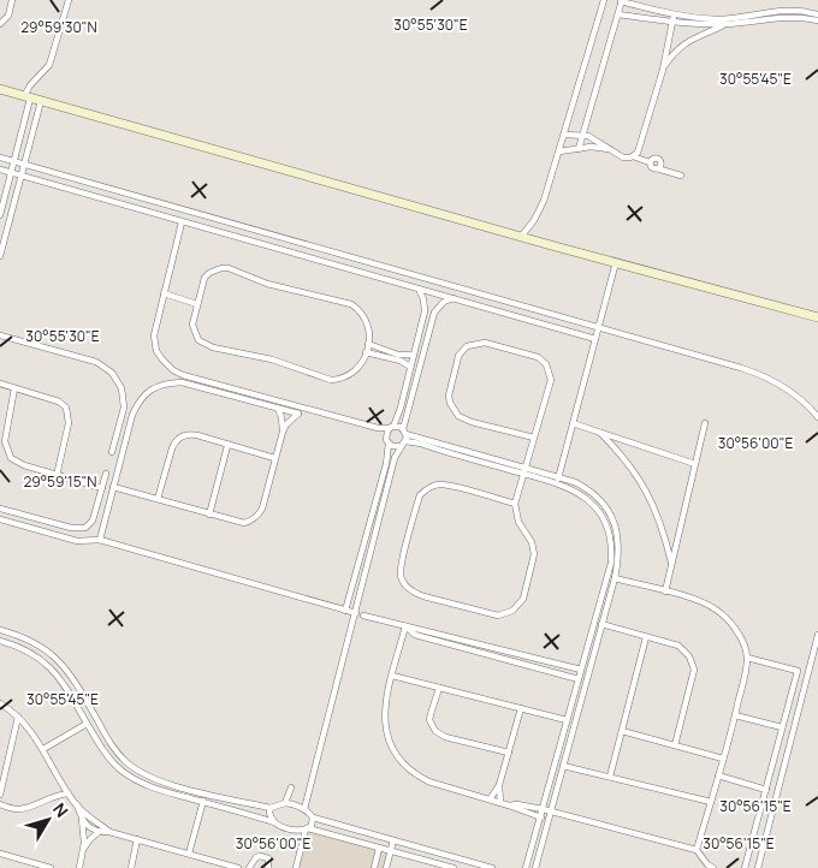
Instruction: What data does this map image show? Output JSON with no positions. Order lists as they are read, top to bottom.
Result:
{
  "north": "top right",
  "coordinates": [
    "30°55'30\"E",
    "29°59'30\"N",
    "30°55'45\"E",
    "30°56'00\"E",
    "29°59'15\"N",
    "30°56'15\"E"
  ]
}
